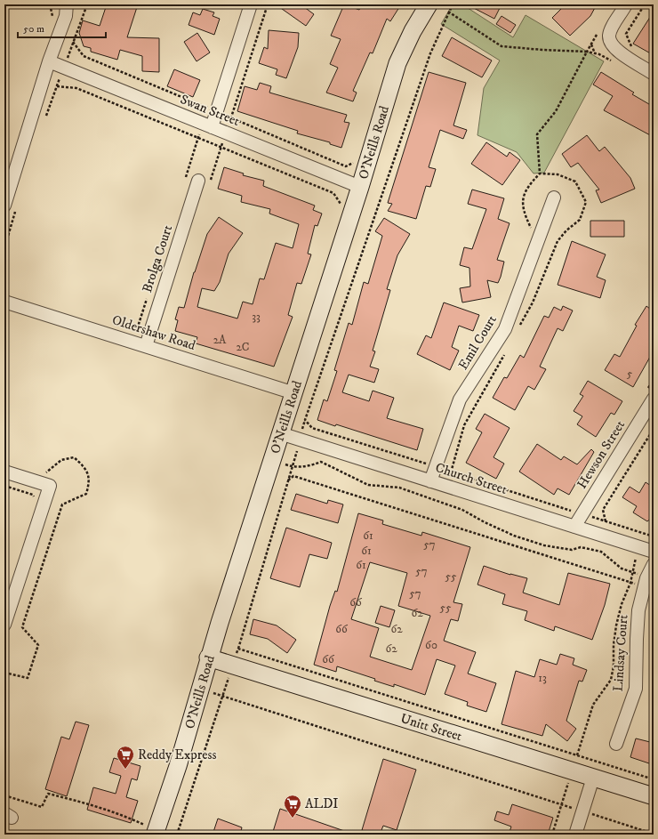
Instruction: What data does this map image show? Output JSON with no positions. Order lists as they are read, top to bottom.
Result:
{
  "streets": {
    "street": [
      "Swan Street",
      "O'Neills Road",
      "Brolga Court",
      "Oldershaw Road",
      "Emil Court",
      "Hewson Street",
      "Church Street",
      "Lindsay Court",
      "Unitt Street"
    ]
  },
  "crossings": [
    ["Swan Street", "O'Neills Road"],
    ["O'Neills Road", "Oldershaw Road"],
    ["O'Neills Road", "Church Street"],
    ["O'Neills Road", "Unitt Street"],
    ["Brolga Court", "Oldershaw Road"],
    ["Emil Court", "Church Street"],
    ["Hewson Street", "Church Street"]
  ],
  "places": {
    "supermarket": ["Reddy Express", "ALDI"]
  },
  "house_numbers": [
    "33",
    "2A",
    "2C",
    "5",
    "61",
    "57",
    "61",
    "61",
    "57",
    "55",
    "57",
    "66",
    "55",
    "62",
    "66",
    "62",
    "60",
    "62",
    "66",
    "13"
  ],
  "scale_bar": "50 m"
}
